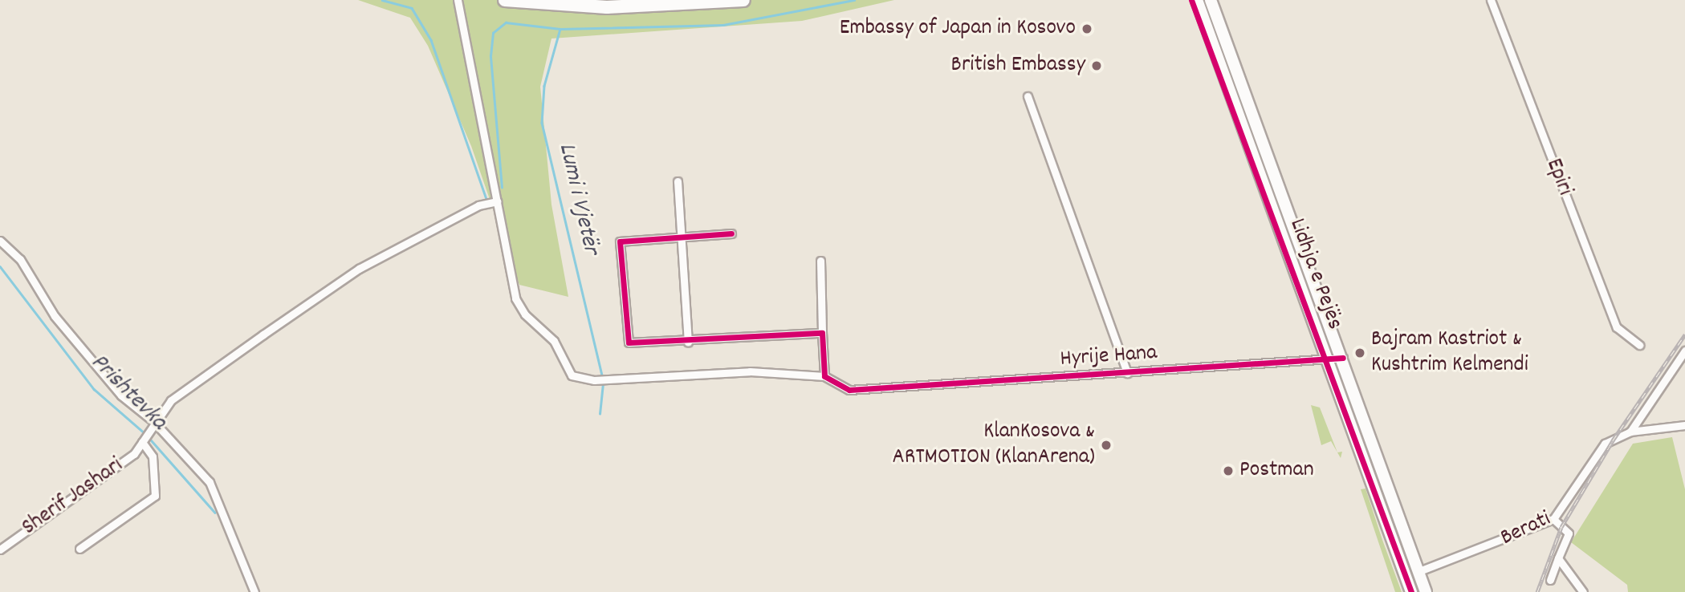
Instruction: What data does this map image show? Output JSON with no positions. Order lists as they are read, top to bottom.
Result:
{
  "streets": {
    "highway": ["Lidhja e Pejës"],
    "street": [
      "Epiri",
      "Hyrije Hana",
      "Sherif Jashari",
      "Berati"
    ]
  },
  "crossings": [
    ["Lidhja e Pejës", "Hyrije Hana"],
    ["Lidhja e Pejës", "Berati"]
  ],
  "water": ["Lumi i Vjetër", "Prishtevka"],
  "places": [
    "Embassy of Japan in Kosovo",
    "British Embassy",
    "Bajram Kastriot & Kushtrim Kelmendi",
    "KlanKosova & ARTMOTION (KlanArena)",
    "Postman"
  ]
}
